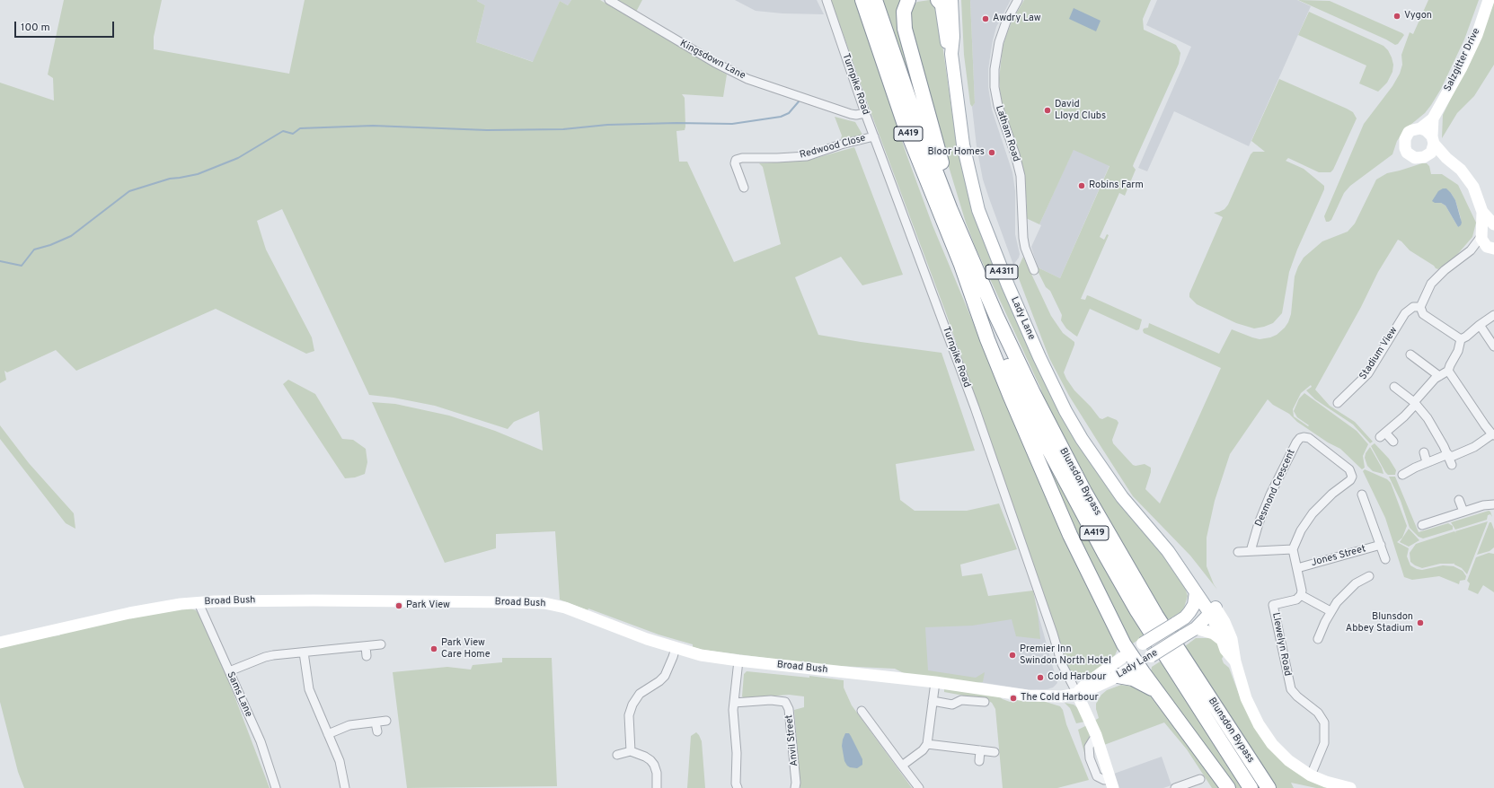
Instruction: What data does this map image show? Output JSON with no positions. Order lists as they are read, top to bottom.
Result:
{
  "streets": {
    "highway": ["A419", "Blunsdon Bypass"],
    "main road": [
      "Salzgitter Drive",
      "Turnpike Road",
      "A4311",
      "Lady Lane",
      "Broad Bush"
    ],
    "street": [
      "Kingsdown Lane",
      "Latham Road",
      "Redwood Close",
      "Stadium View",
      "Desmond Crescent",
      "Jones Street",
      "Llewelyn Road",
      "Sams Lane",
      "Anvil Street"
    ]
  },
  "crossings": [
    ["Kingsdown Lane", "Turnpike Road"],
    ["Turnpike Road", "Redwood Close"],
    ["Turnpike Road", "Lady Lane"],
    ["Turnpike Road", "Broad Bush"],
    ["A419", "Lady Lane"],
    ["A419", "Blunsdon Bypass"],
    ["Lady Lane", "Broad Bush"],
    ["Lady Lane", "Llewelyn Road"],
    ["Broad Bush", "Sams Lane"]
  ],
  "places": [
    "Vygon",
    "Awdry Law",
    "David Lloyd Clubs",
    "Bloor Homes",
    "Robins Farm",
    "Park View",
    "Blunsdon Abbey Stadium",
    "Park View Care Home",
    "Premier Inn Swindon North Hotel",
    "Cold Harbour",
    "The Cold Harbour"
  ],
  "scale_bar": "100 m"
}
